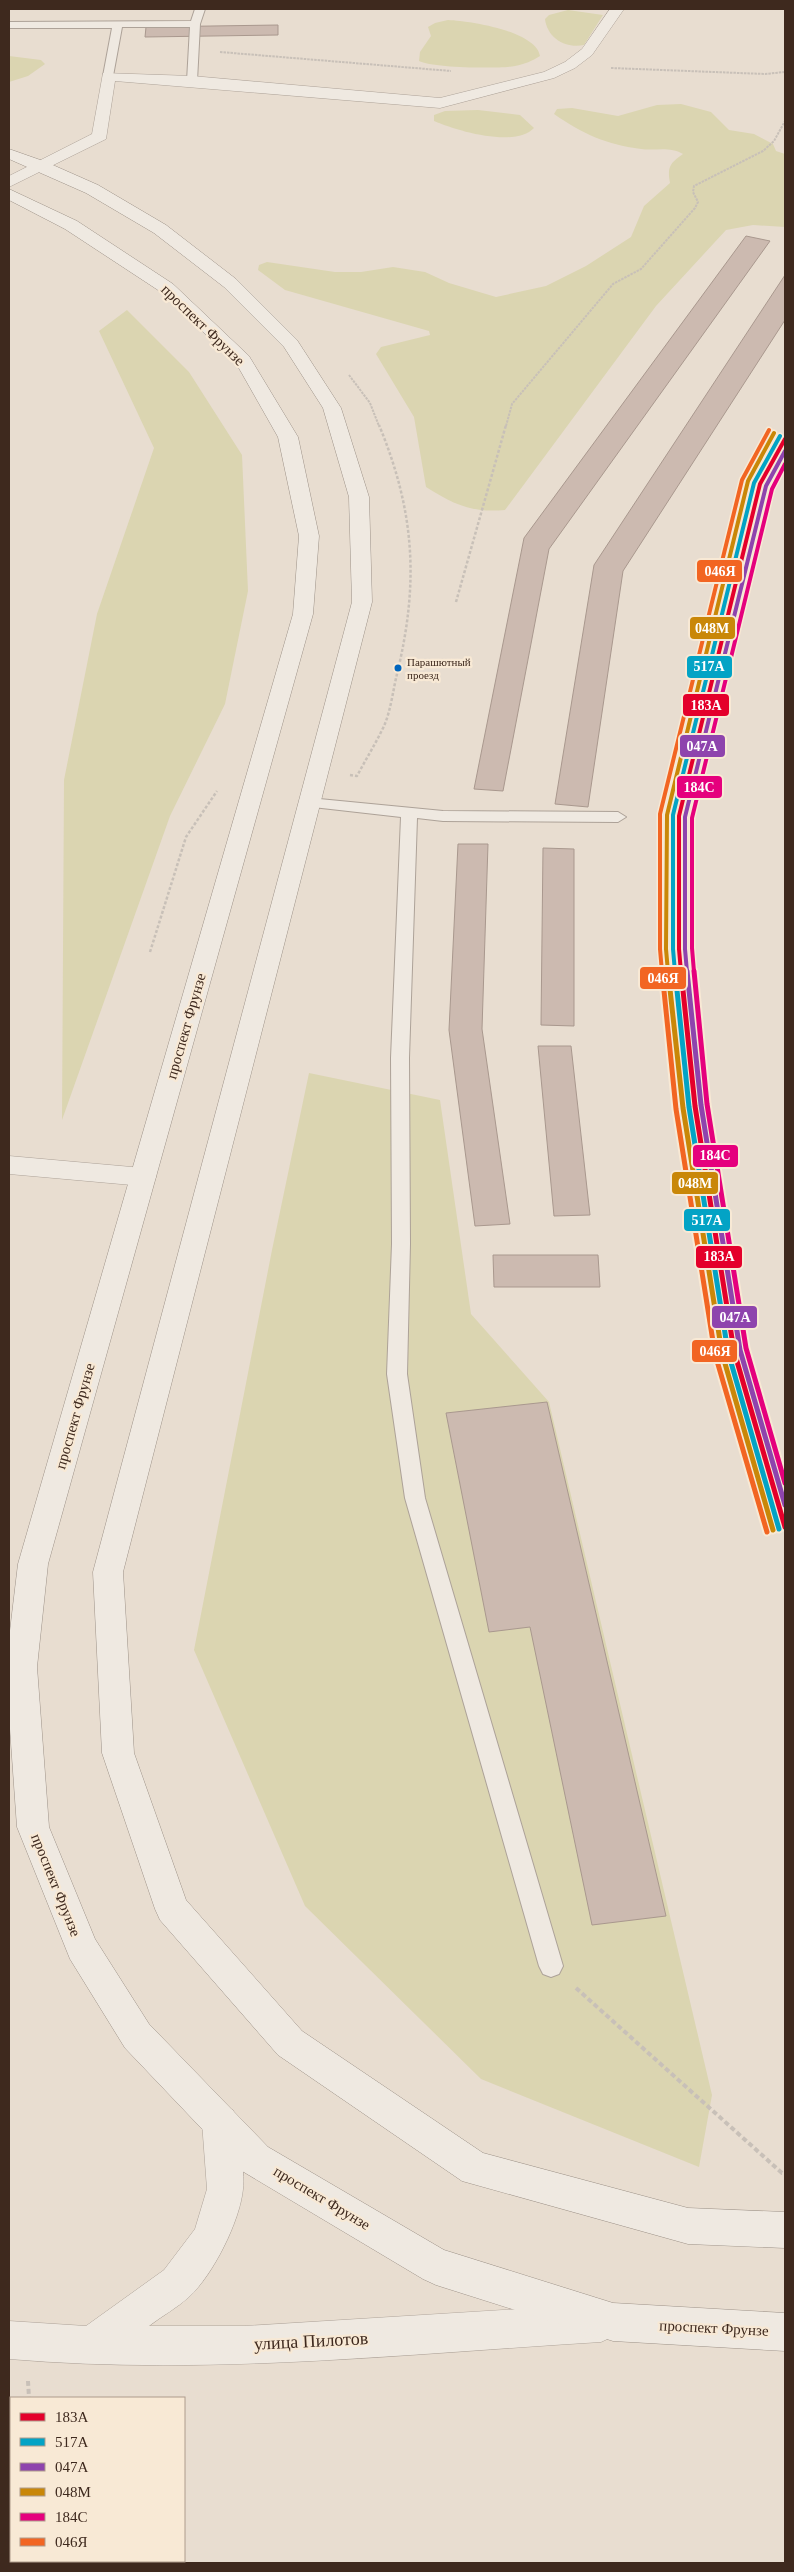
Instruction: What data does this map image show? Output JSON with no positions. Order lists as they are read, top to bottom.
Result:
{
  "streets": {
    "main road": ["проспект Фрунзе", "улица Пилотов"]
  },
  "crossings": [
    ["проспект Фрунзе", "улица Пилотов"]
  ],
  "places": ["Парашютный проезд"],
  "lines": [
    "transit line 046Я",
    "transit line 048М",
    "transit line 517А",
    "transit line 183А",
    "transit line 047А",
    "transit line 184С"
  ],
  "legend": [
    "183А",
    "517А",
    "047А",
    "048М",
    "184С",
    "046Я"
  ]
}
